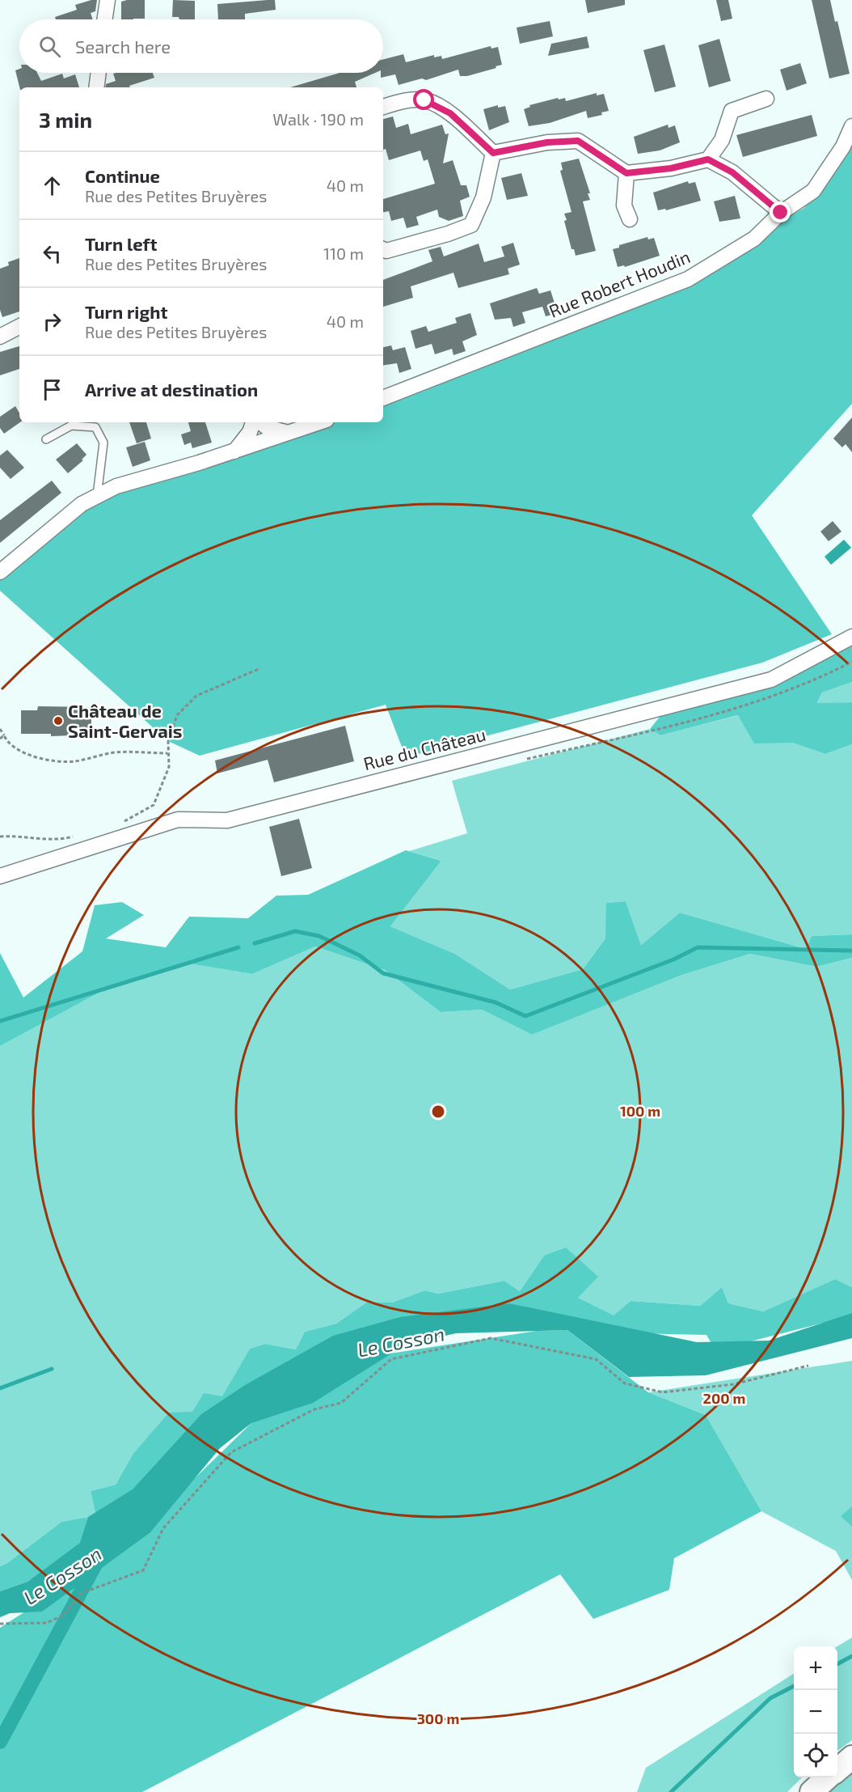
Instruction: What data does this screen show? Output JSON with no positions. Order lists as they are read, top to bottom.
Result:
{
  "streets": {
    "street": ["Rue Robert Houdin", "Rue du Château"]
  },
  "water": ["Le Cosson"],
  "places": ["Château de Saint-Gervais"],
  "page": {
    "search": "Search here",
    "heading": ["3 min", "Walk · 190 m"],
    "list": [
      ["Continue", "Rue des Petites Bruyères", "40 m"],
      ["Turn left", "Rue des Petites Bruyères", "110 m"],
      ["Turn right", "Rue des Petites Bruyères", "40 m"],
      "Arrive at destination"
    ],
    "map_buttons": ["+", "−"]
  },
  "rings": ["100 m", "200 m", "300 m"]
}
